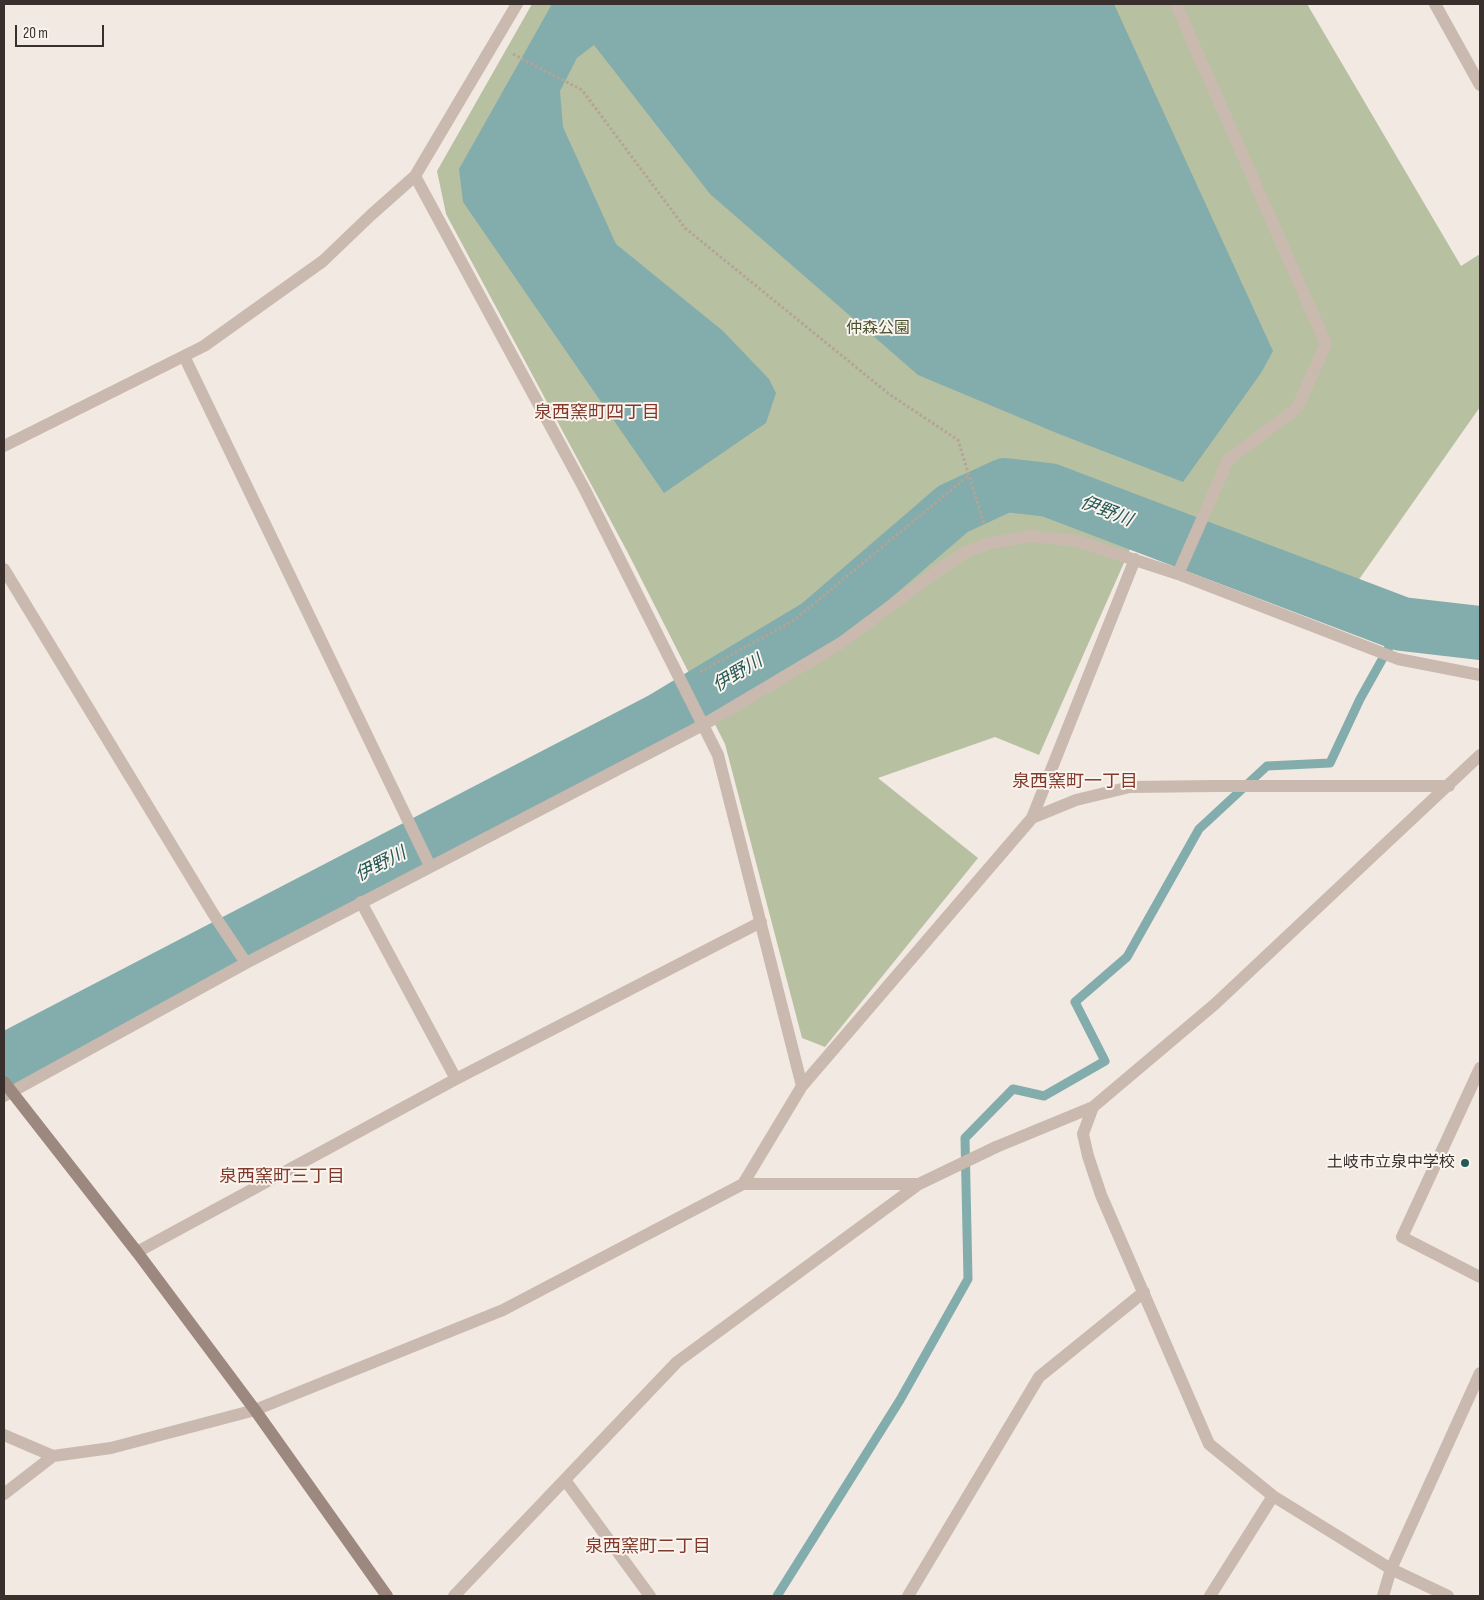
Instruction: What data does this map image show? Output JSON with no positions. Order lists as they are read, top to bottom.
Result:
{
  "districts": [
    "泉西窯町四丁目",
    "泉西窯町一丁目",
    "泉西窯町三丁目",
    "泉西窯町二丁目"
  ],
  "water": ["伊野川"],
  "parks": ["仲森公園"],
  "places": ["土岐市立泉中学校"],
  "scale_bar": "20 m"
}
